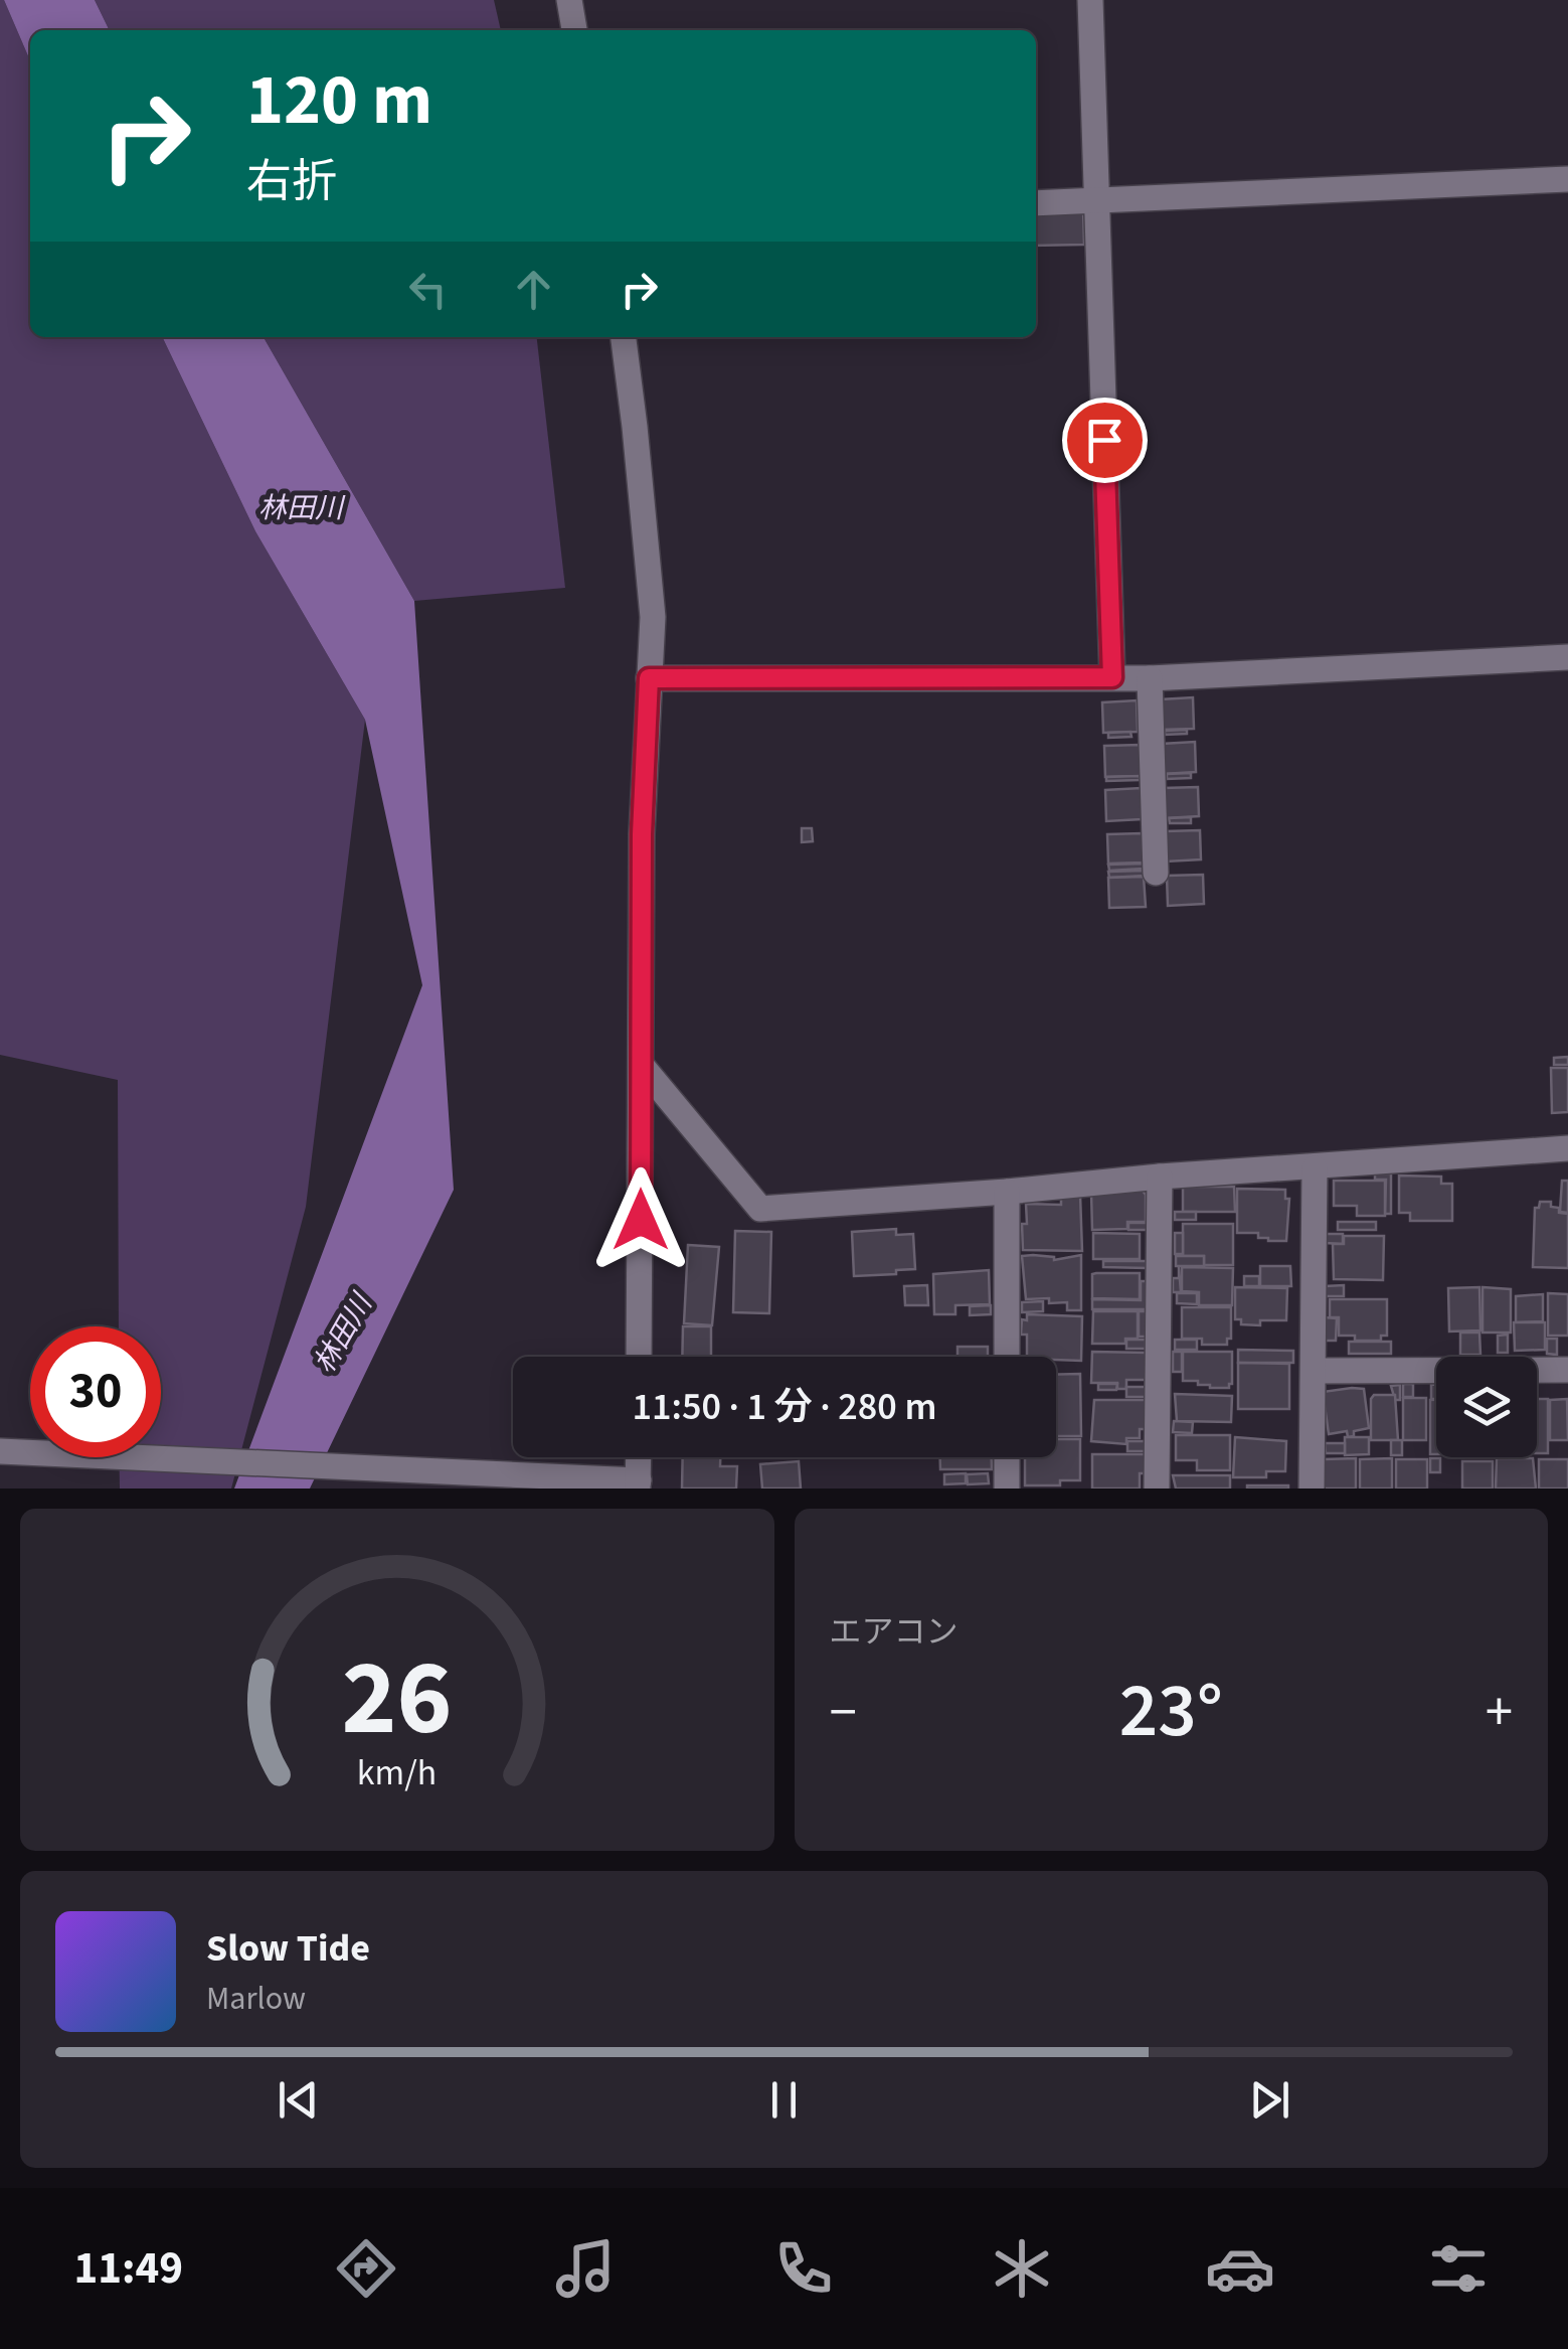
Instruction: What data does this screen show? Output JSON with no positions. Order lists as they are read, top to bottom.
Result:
{
  "water": ["林田川"],
  "page": {
    "turn": ["120 m", "右折"],
    "limit": "30",
    "trip": "11:50 · 1 分 · 280 m",
    "tile": "エアコン",
    "heat": ["−", "23°", "+"],
    "song": ["Slow Tide", "Marlow"],
    "tabs": "11:49",
    "gauge": ["26", "km/h"]
  }
}
